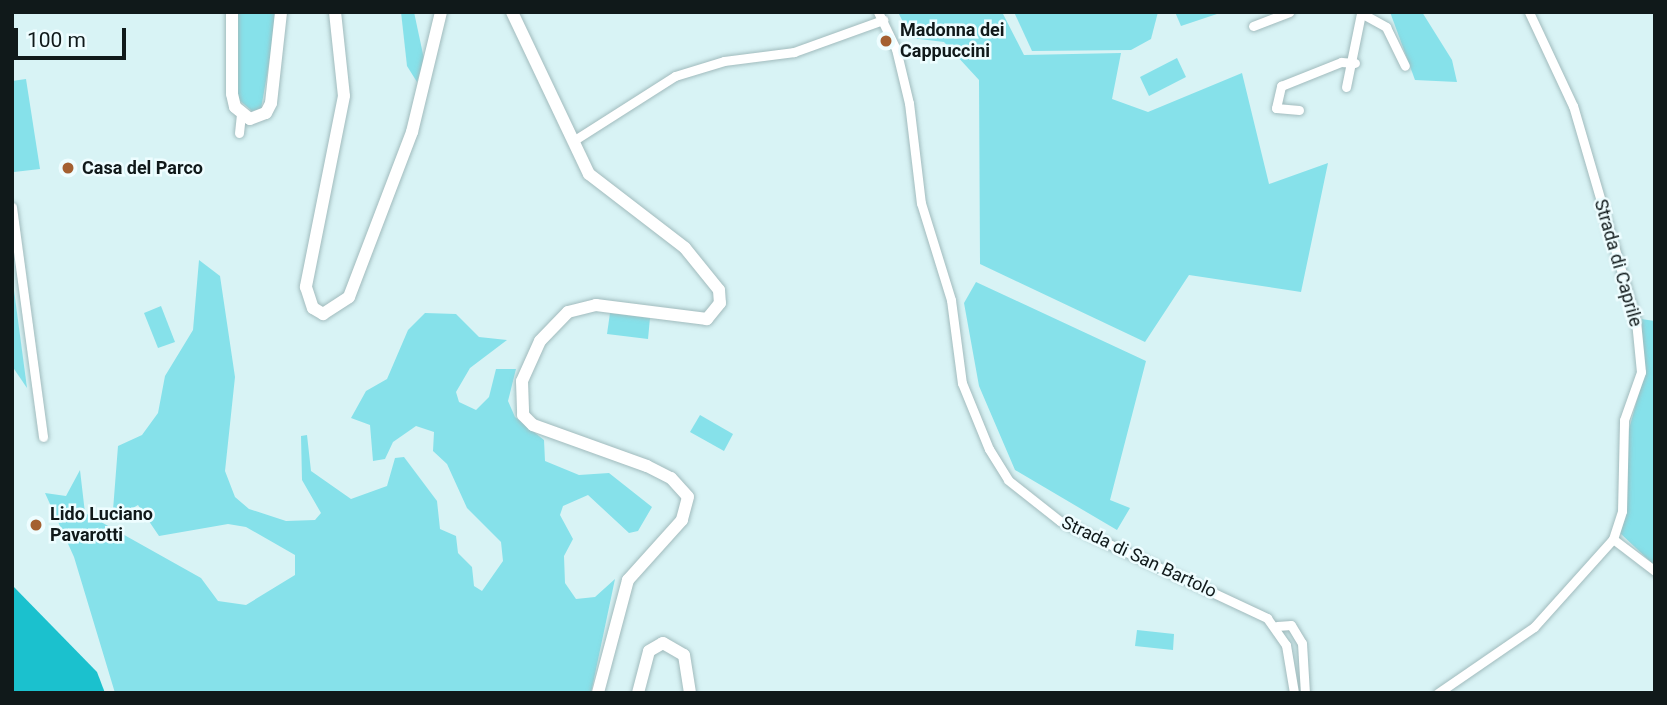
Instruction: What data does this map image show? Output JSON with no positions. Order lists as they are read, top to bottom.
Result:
{
  "streets": {
    "street": ["Strada di Caprile", "Strada di San Bartolo"]
  },
  "places": ["Madonna dei Cappuccini", "Casa del Parco", "Lido Luciano Pavarotti"],
  "scale_bar": "100 m"
}
